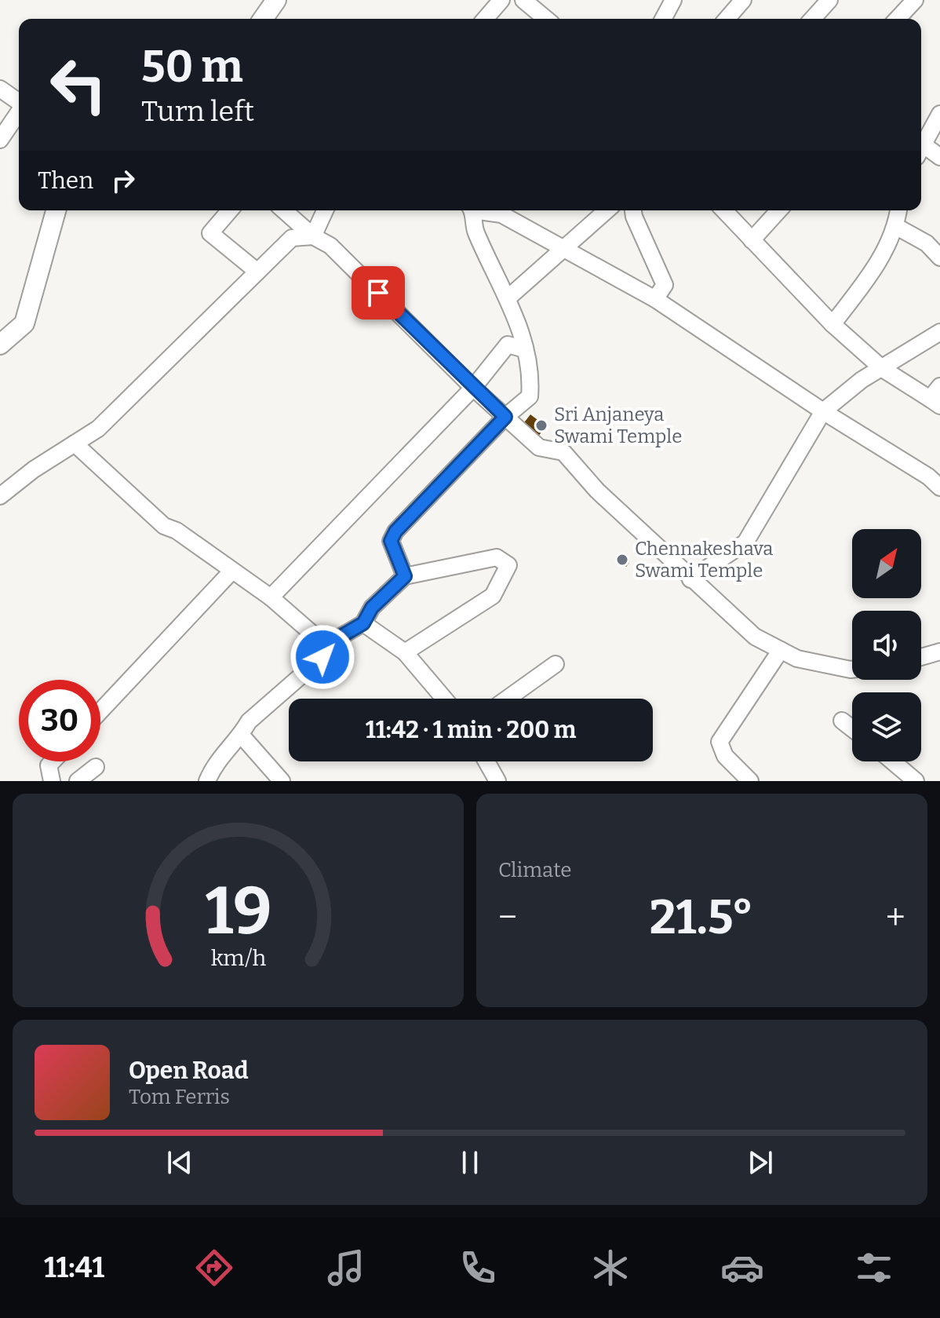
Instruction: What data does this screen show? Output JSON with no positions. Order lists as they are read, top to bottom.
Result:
{
  "places": ["Sri Anjaneya Swami Temple", "Chennakeshava Swami Temple"],
  "north": "top right",
  "page": {
    "turn": ["50 m", "Turn left"],
    "then": "Then",
    "limit": "30",
    "trip": "11:42 · 1 min · 200 m",
    "tile": "Climate",
    "heat": ["−", "21.5°", "+"],
    "song": ["Open Road", "Tom Ferris"],
    "tabs": "11:41",
    "gauge": ["19", "km/h"]
  }
}
